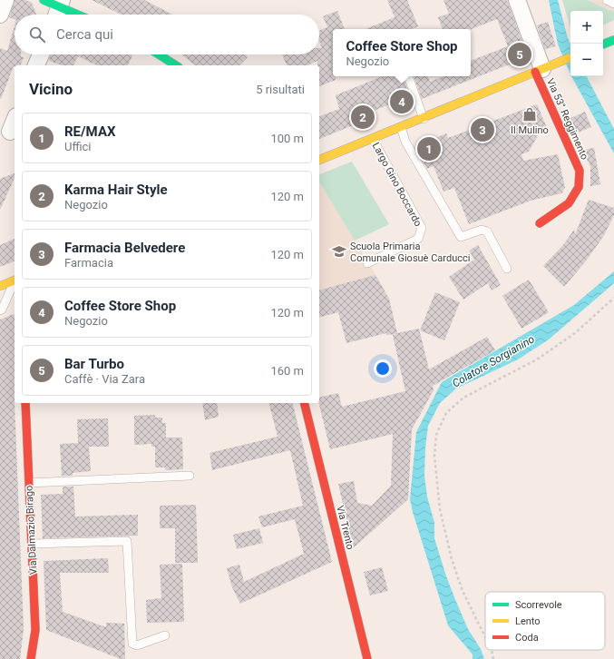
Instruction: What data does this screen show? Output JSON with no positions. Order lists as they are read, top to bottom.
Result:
{
  "streets": {
    "street": ["Via 53° Reggimento", "Via Trento", "Via Dalmazio Birago"],
    "lane": ["Largo Gino Boccardo"]
  },
  "water": ["Colatore Sorgianino"],
  "places": {
    "shop": ["Il Mulino"],
    "school or university": ["Scuola Primaria Comunale Giosuè Carducci"]
  },
  "legend": ["Scorrevole", "Lento", "Coda"],
  "page": {
    "map_buttons": ["+", "−"],
    "search": "Cerca qui",
    "popup": ["Coffee Store Shop", "Negozio"],
    "pins": [
      "5",
      "4",
      "2",
      "3",
      "1"
    ],
    "heading": ["Vicino", "5 risultati"],
    "list": [
      {
        "mark": "1",
        "name": "RE/MAX",
        "note": "Uffici",
        "value": "100 m"
      },
      {
        "mark": "2",
        "name": "Karma Hair Style",
        "note": "Negozio",
        "value": "120 m"
      },
      {
        "mark": "3",
        "name": "Farmacia Belvedere",
        "note": "Farmacia",
        "value": "120 m"
      },
      {
        "mark": "4",
        "name": "Coffee Store Shop",
        "note": "Negozio",
        "value": "120 m"
      },
      {
        "mark": "5",
        "name": "Bar Turbo",
        "note": "Caffè · Via Zara",
        "value": "160 m"
      }
    ]
  }
}
